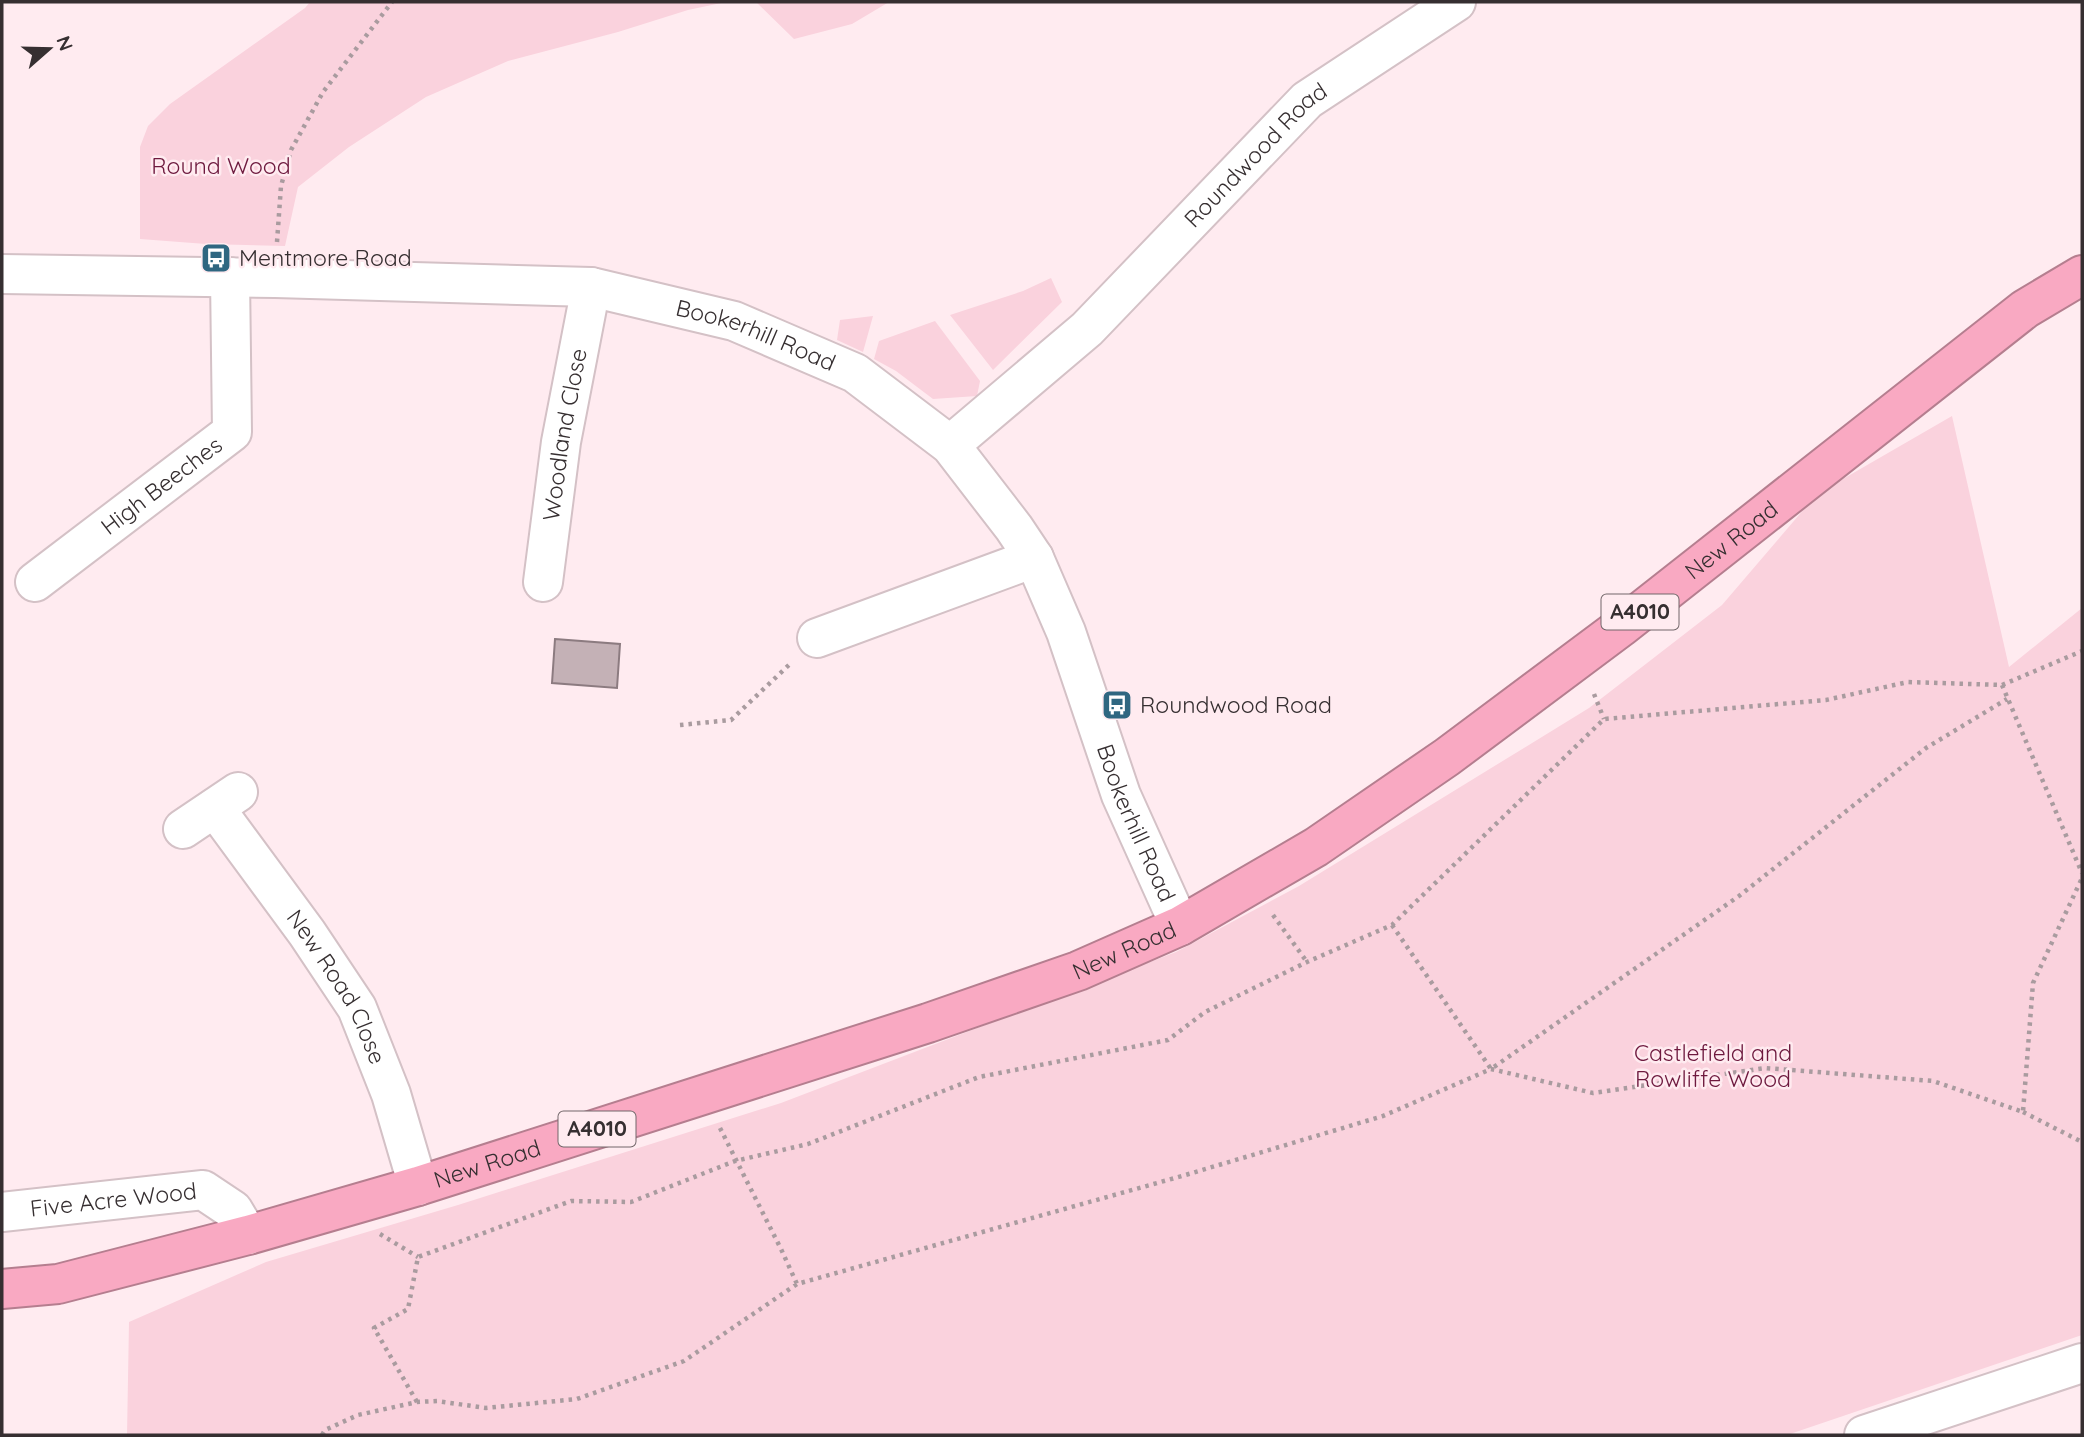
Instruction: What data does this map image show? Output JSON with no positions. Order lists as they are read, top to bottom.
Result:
{
  "streets": {
    "highway": ["New Road", "A4010"],
    "street": [
      "Roundwood Road",
      "Bookerhill Road",
      "Woodland Close",
      "High Beeches",
      "New Road Close",
      "Five Acre Wood"
    ]
  },
  "crossings": [
    ["Roundwood Road", "Bookerhill Road"],
    ["Bookerhill Road", "Woodland Close"],
    ["Bookerhill Road", "High Beeches"],
    ["Bookerhill Road", "New Road"],
    ["New Road", "New Road Close"],
    ["New Road", "Five Acre Wood"]
  ],
  "parks": ["Round Wood", "Castlefield and Rowliffe Wood"],
  "places": {
    "bus stop": ["Mentmore Road", "Roundwood Road"]
  },
  "north": "right"
}
